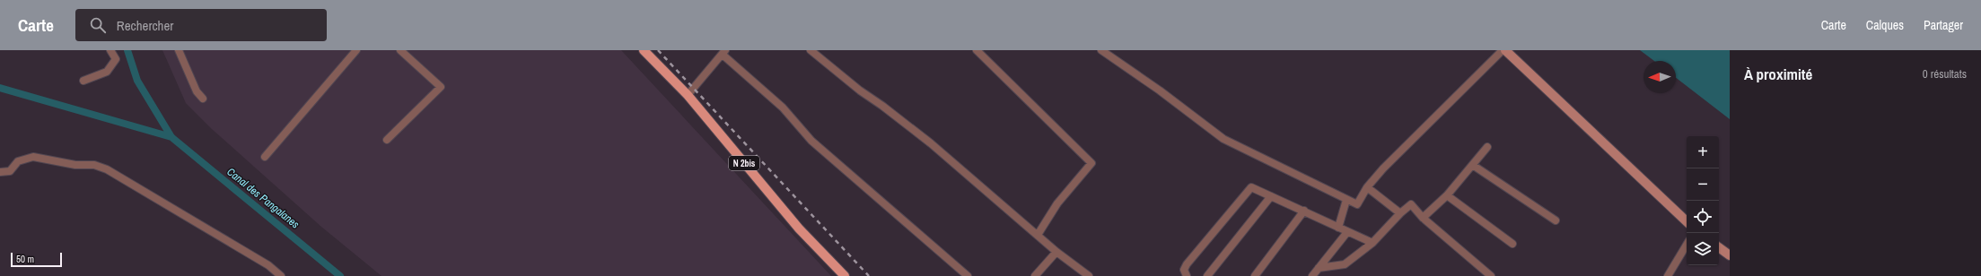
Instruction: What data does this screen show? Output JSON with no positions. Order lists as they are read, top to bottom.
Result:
{
  "streets": {
    "main road": ["N 2bis"]
  },
  "water": ["Canal des Pangalanes"],
  "scale_bar": "50 m",
  "north": "left",
  "page": {
    "header": "Carte",
    "search": "Rechercher",
    "nav": ["Carte", "Calques", "Partager"],
    "heading": ["À proximité", "0 résultats"],
    "map_buttons": ["+", "−"],
    "scale": "50 m"
  }
}
